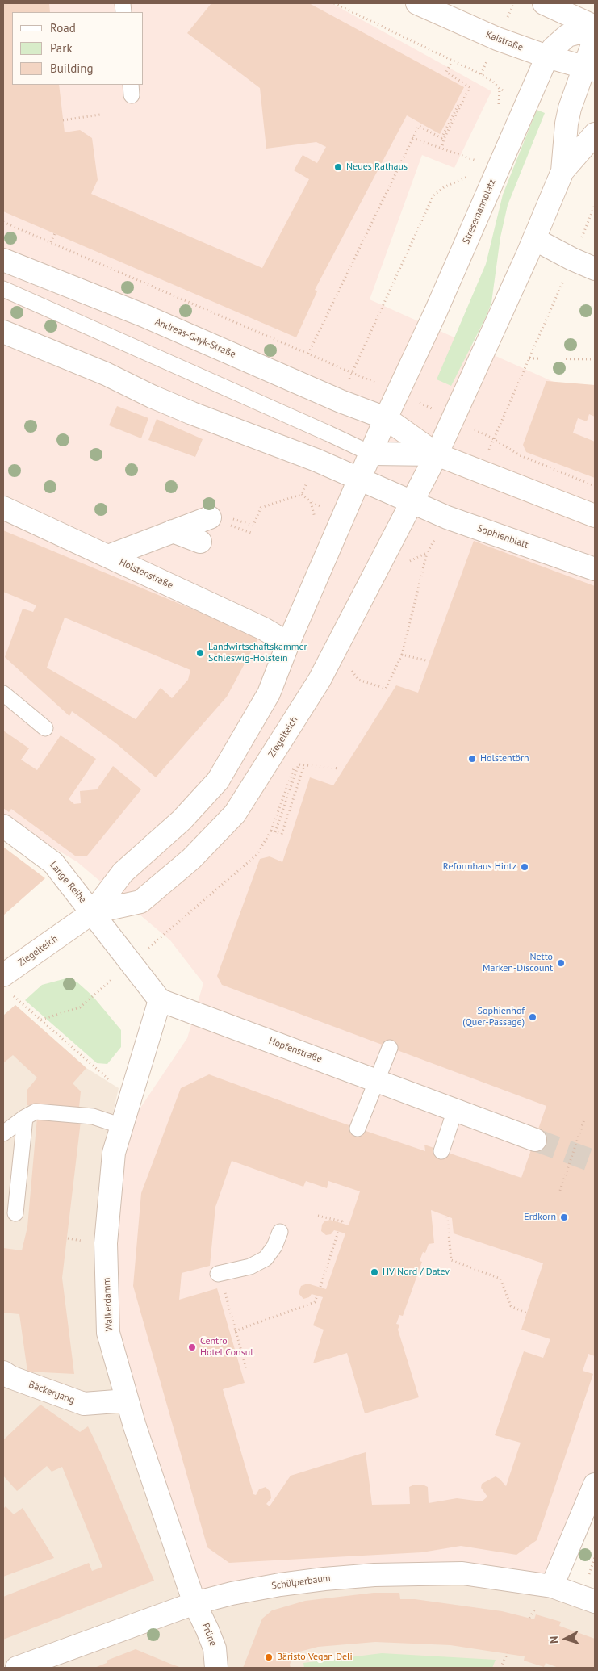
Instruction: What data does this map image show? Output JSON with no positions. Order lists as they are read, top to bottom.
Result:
{
  "streets": {
    "street": [
      "Kaistraße",
      "Stresemannplatz",
      "Andreas-Gayk-Straße",
      "Sophienblatt",
      "Holstenstraße",
      "Ziegelteich",
      "Lange Reihe",
      "Hopfenstraße",
      "Walkerdamm",
      "Bäckergang",
      "Schülperbaum",
      "Prüne"
    ]
  },
  "crossings": [
    ["Kaistraße", "Stresemannplatz"],
    ["Stresemannplatz", "Andreas-Gayk-Straße"],
    ["Stresemannplatz", "Ziegelteich"],
    ["Andreas-Gayk-Straße", "Ziegelteich"],
    ["Sophienblatt", "Ziegelteich"],
    ["Holstenstraße", "Ziegelteich"],
    ["Ziegelteich", "Lange Reihe"],
    ["Hopfenstraße", "Walkerdamm"],
    ["Walkerdamm", "Bäckergang"],
    ["Walkerdamm", "Schülperbaum"],
    ["Walkerdamm", "Prüne"],
    ["Schülperbaum", "Prüne"]
  ],
  "places": [
    "Neues Rathaus",
    "Landwirtschaftskammer Schleswig-Holstein",
    "Holstentörn",
    "Reformhaus Hintz",
    "Netto Marken-Discount",
    "Sophienhof (Quer-Passage)",
    "Erdkorn",
    "HV Nord / Datev",
    "Centro Hotel Consul",
    "Bäristo Vegan Deli"
  ],
  "legend": ["Road", "Park", "Building"],
  "north": "left"
}
